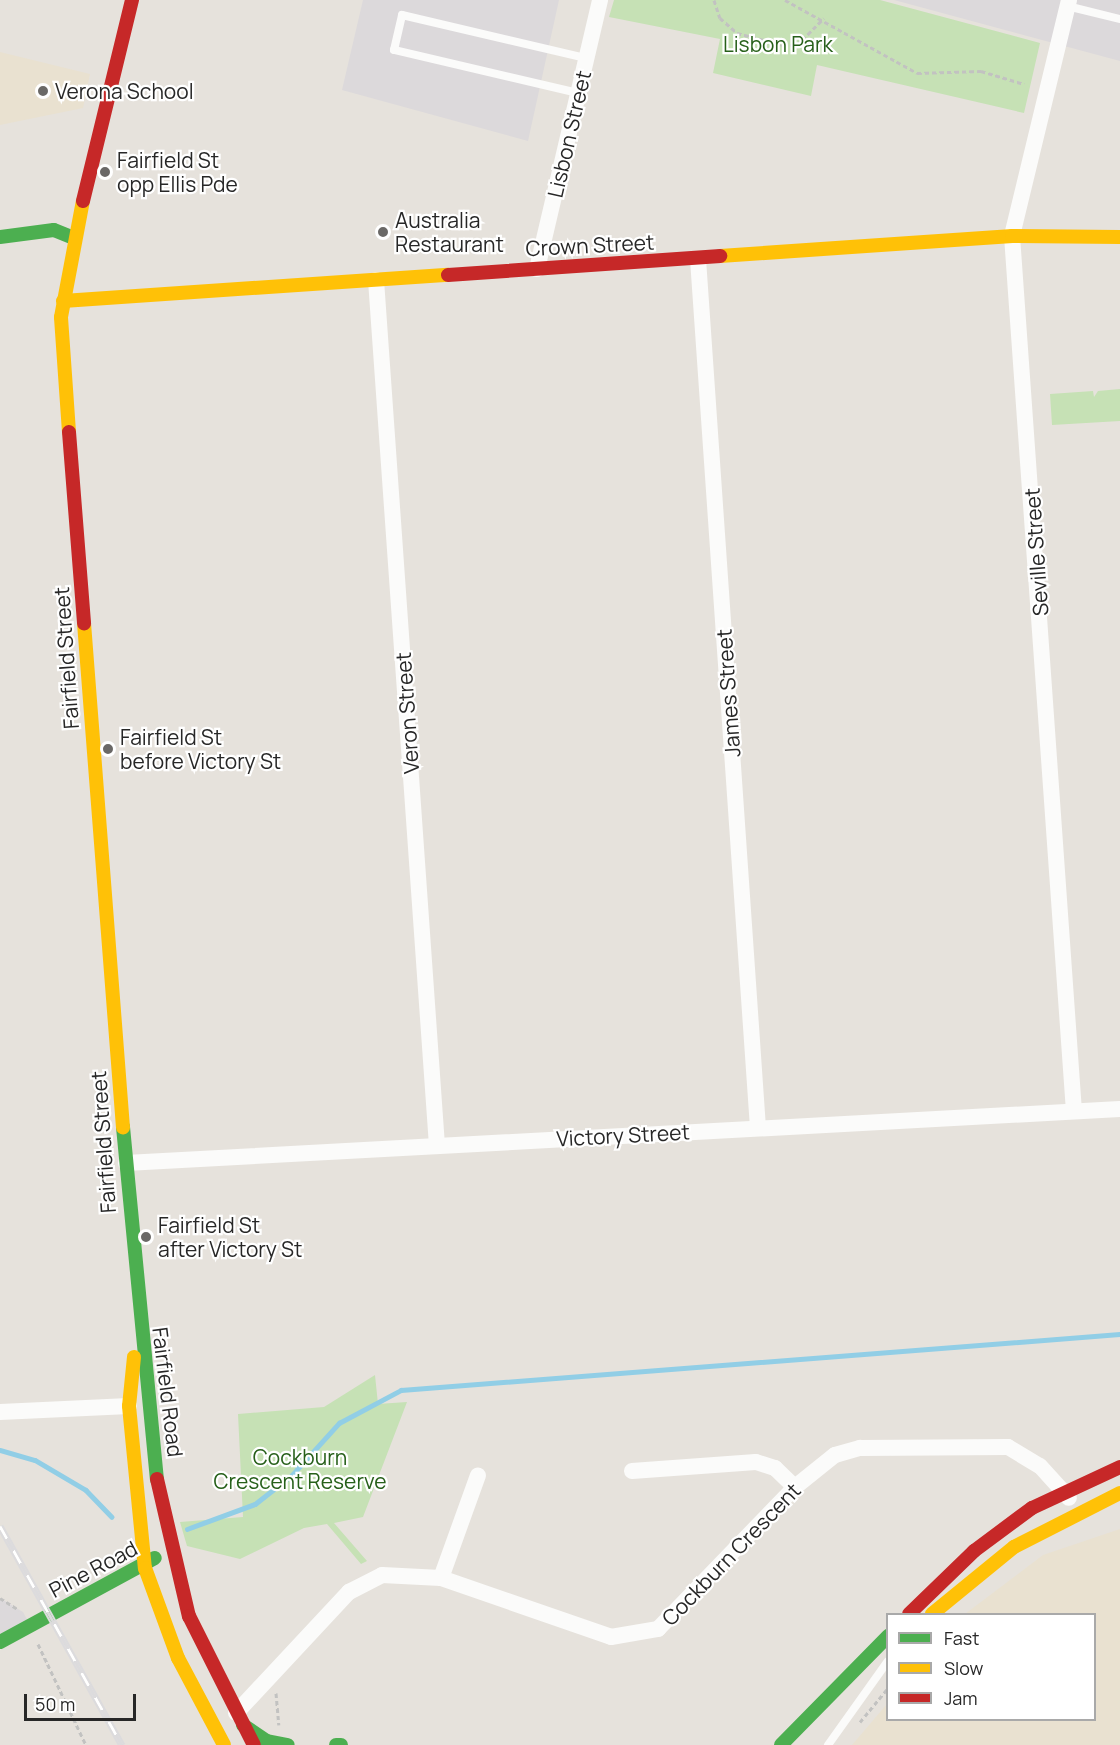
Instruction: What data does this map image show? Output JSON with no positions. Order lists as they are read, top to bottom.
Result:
{
  "streets": {
    "main road": [
      "Crown Street",
      "Fairfield Street",
      "Fairfield Road",
      "Pine Road"
    ],
    "street": [
      "Lisbon Street",
      "Seville Street",
      "James Street",
      "Veron Street",
      "Victory Street",
      "Cockburn Crescent"
    ]
  },
  "crossings": [
    ["Lisbon Street", "Crown Street"],
    ["Crown Street", "Seville Street"],
    ["Crown Street", "Fairfield Street"],
    ["Crown Street", "James Street"],
    ["Crown Street", "Veron Street"],
    ["Seville Street", "Victory Street"],
    ["Fairfield Street", "Victory Street"],
    ["Fairfield Street", "Fairfield Road"],
    ["James Street", "Victory Street"],
    ["Veron Street", "Victory Street"],
    ["Fairfield Road", "Cockburn Crescent"],
    ["Fairfield Road", "Pine Road"]
  ],
  "parks": ["Lisbon Park", "Cockburn Crescent Reserve"],
  "places": [
    "Verona School",
    "Fairfield St opp Ellis Pde",
    "Australia Restaurant",
    "Fairfield St before Victory St",
    "Fairfield St after Victory St"
  ],
  "legend": ["Fast", "Slow", "Jam"],
  "scale_bar": "50 m"
}
